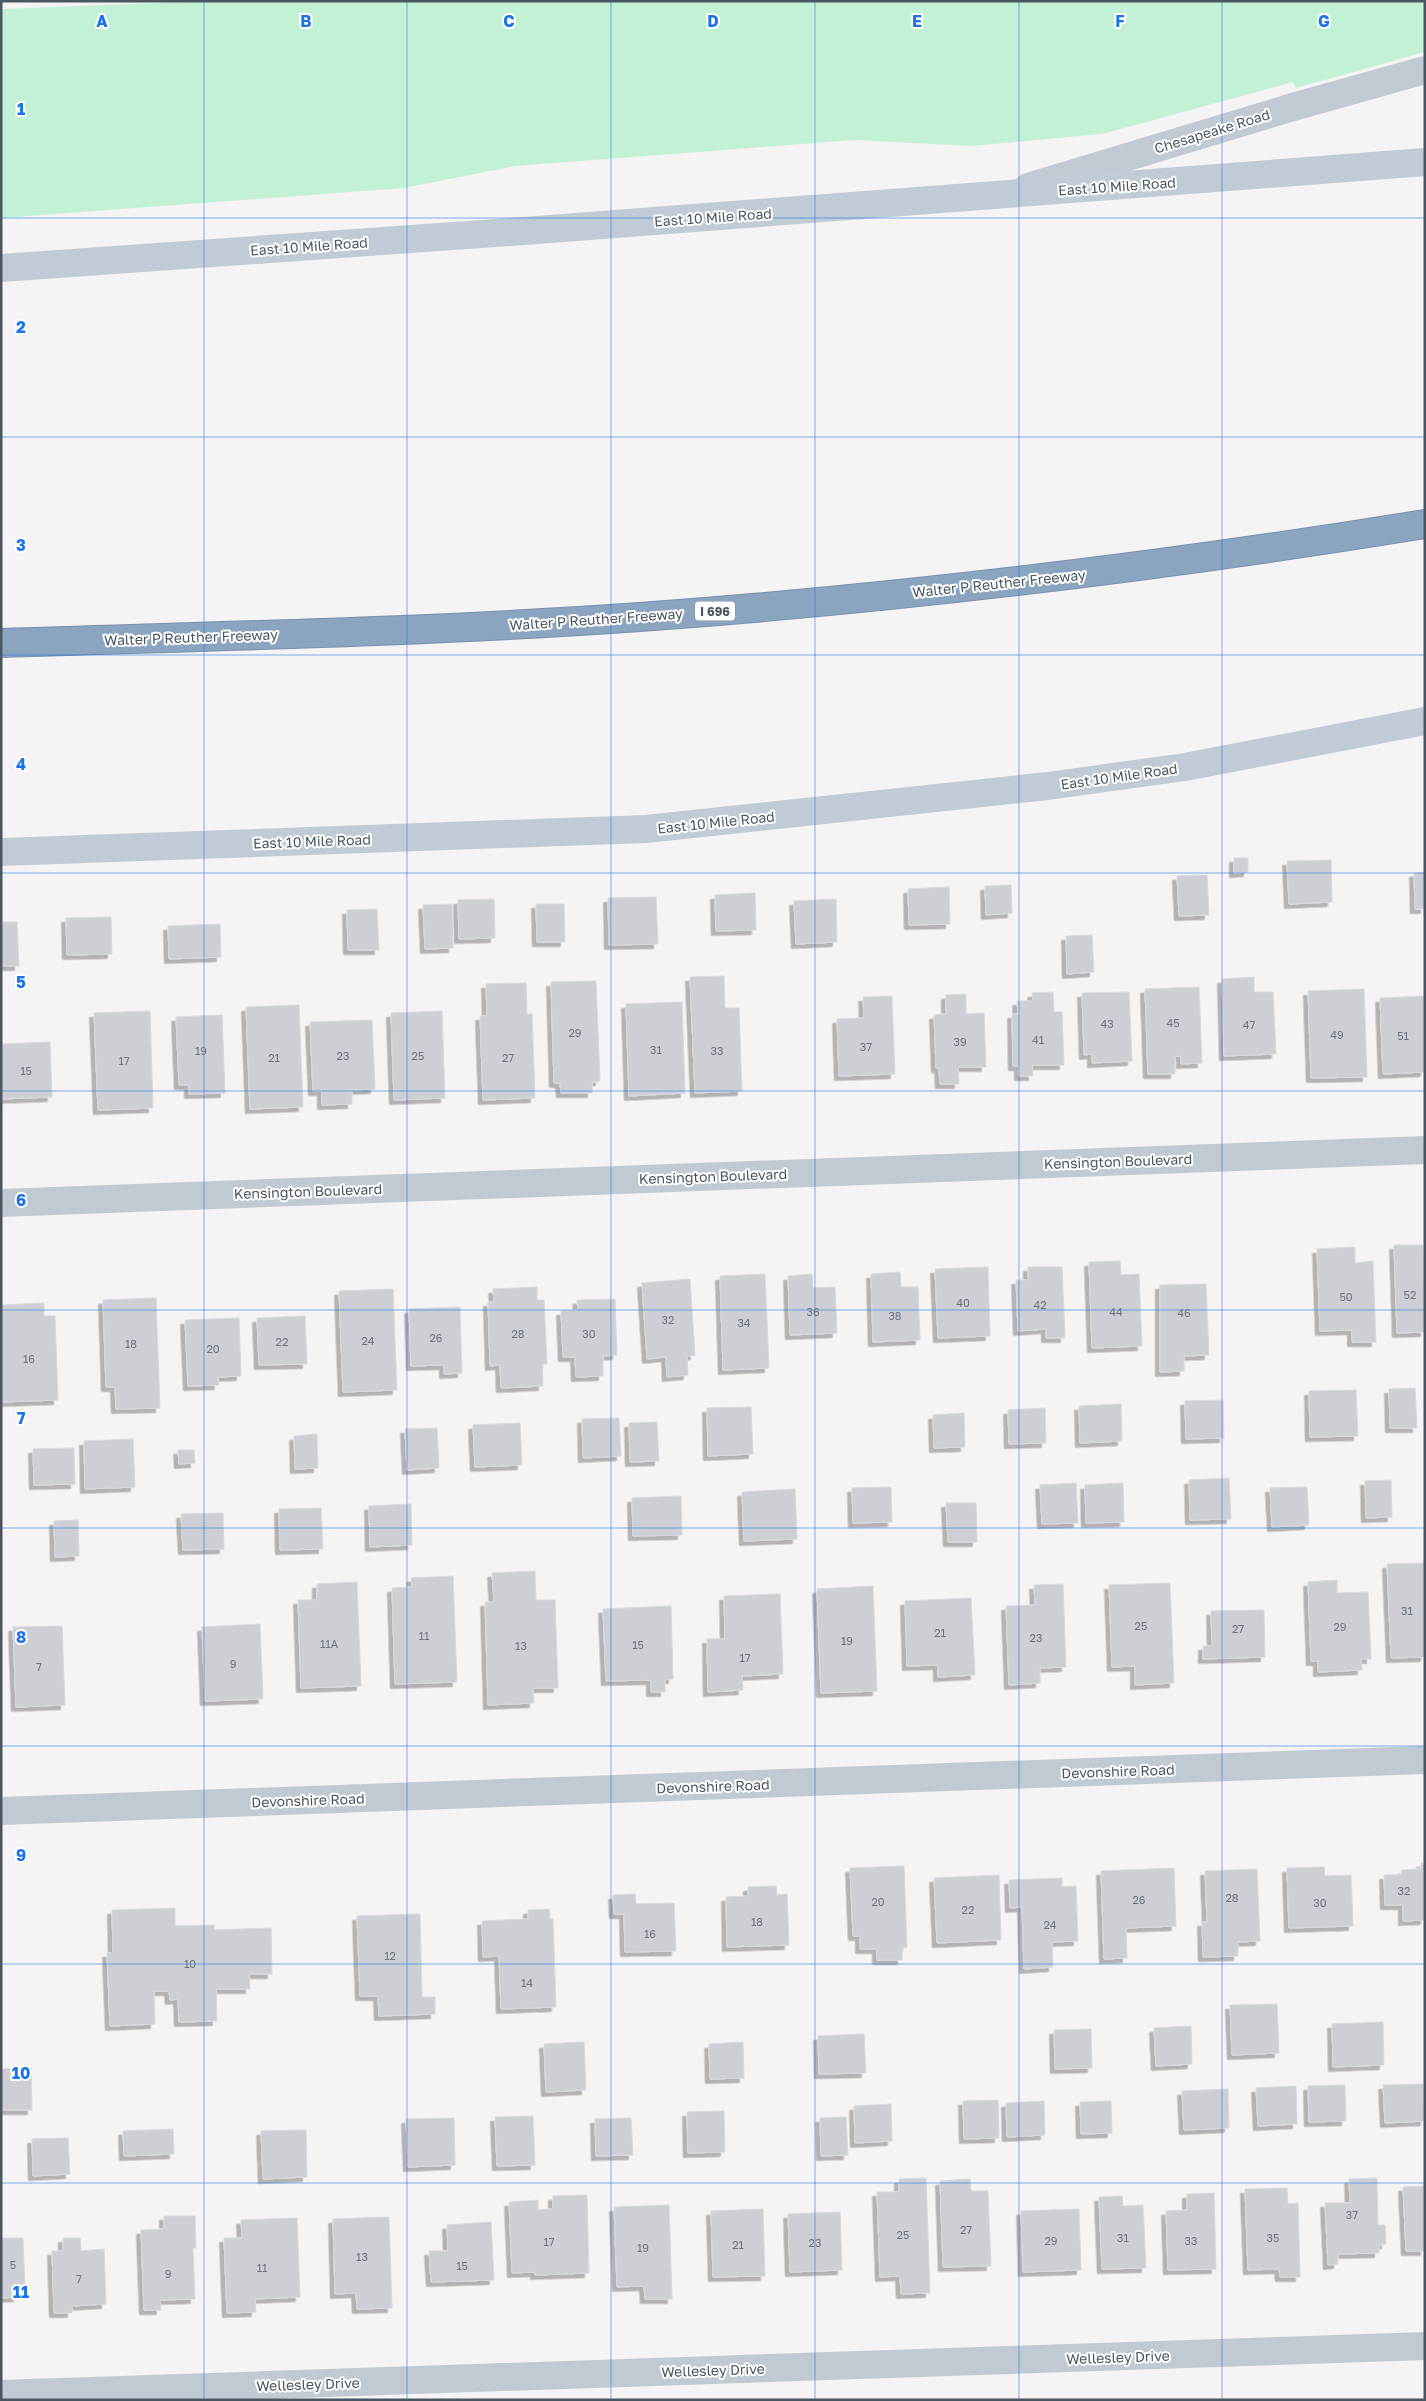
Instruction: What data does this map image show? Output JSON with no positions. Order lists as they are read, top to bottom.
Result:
{
  "streets": {
    "highway": ["Walter P Reuther Freeway", "I 696"],
    "main road": ["East 10 Mile Road"],
    "street": [
      "Chesapeake Road",
      "Kensington Boulevard",
      "Devonshire Road",
      "Wellesley Drive"
    ]
  },
  "crossings": [
    ["Chesapeake Road", "East 10 Mile Road"]
  ],
  "house_numbers": [
    "45",
    "43",
    "47",
    "29",
    "49",
    "51",
    "41",
    "39",
    "37",
    "31",
    "19",
    "33",
    "23",
    "25",
    "21",
    "27",
    "17",
    "15",
    "52",
    "50",
    "40",
    "42",
    "36",
    "44",
    "46",
    "38",
    "32",
    "34",
    "28",
    "30",
    "26",
    "24",
    "22",
    "18",
    "20",
    "16",
    "31",
    "25",
    "29",
    "27",
    "21",
    "11",
    "23",
    "19",
    "11A",
    "15",
    "13",
    "17",
    "9",
    "7",
    "32",
    "28",
    "26",
    "20",
    "30",
    "22",
    "18",
    "24",
    "16",
    "12",
    "10",
    "14",
    "37",
    "27",
    "25",
    "31",
    "35",
    "29",
    "33",
    "17",
    "23",
    "21",
    "19",
    "13",
    "5",
    "15",
    "11",
    "9",
    "7"
  ],
  "grid": {
    "columns": [
      "A",
      "B",
      "C",
      "D",
      "E",
      "F",
      "G"
    ],
    "rows": [
      "1",
      "2",
      "3",
      "4",
      "5",
      "6",
      "7",
      "8",
      "9",
      "10",
      "11"
    ]
  }
}
